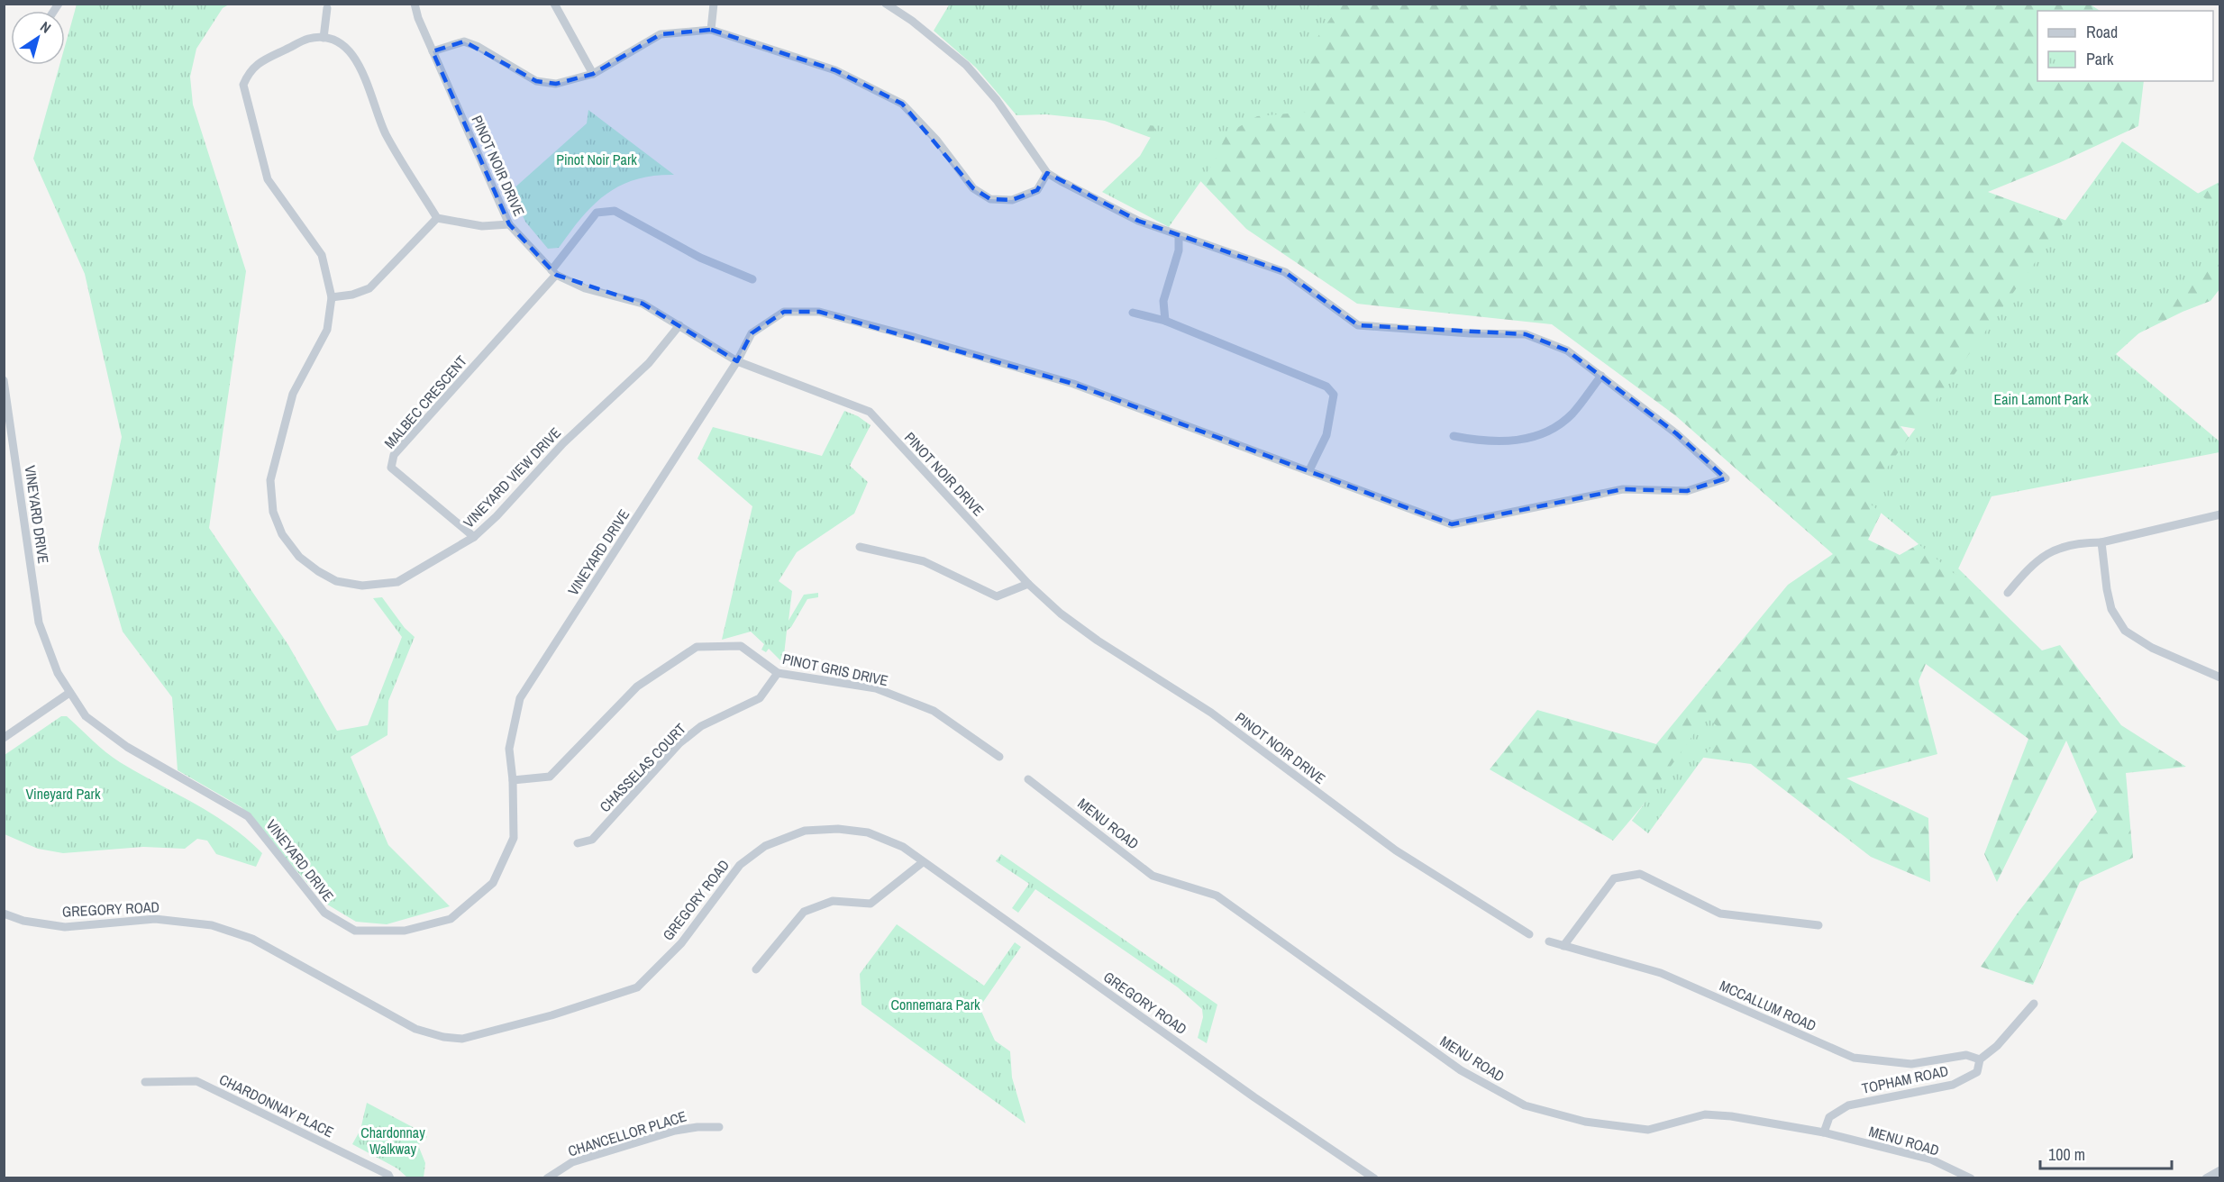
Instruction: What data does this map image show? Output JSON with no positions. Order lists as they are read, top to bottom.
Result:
{
  "streets": {
    "street": [
      "PINOT NOIR DRIVE",
      "MALBEC CRESCENT",
      "VINEYARD VIEW DRIVE",
      "VINEYARD DRIVE",
      "PINOT GRIS DRIVE",
      "CHASSELAS COURT",
      "MENU ROAD",
      "GREGORY ROAD",
      "MCCALLUM ROAD",
      "TOPHAM ROAD",
      "CHARDONNAY PLACE",
      "CHANCELLOR PLACE"
    ]
  },
  "crossings": [
    ["PINOT NOIR DRIVE", "MALBEC CRESCENT"],
    ["PINOT NOIR DRIVE", "VINEYARD VIEW DRIVE"],
    ["PINOT NOIR DRIVE", "VINEYARD DRIVE"],
    ["MALBEC CRESCENT", "VINEYARD VIEW DRIVE"],
    ["VINEYARD DRIVE", "PINOT GRIS DRIVE"],
    ["PINOT GRIS DRIVE", "CHASSELAS COURT"],
    ["MENU ROAD", "TOPHAM ROAD"],
    ["MCCALLUM ROAD", "TOPHAM ROAD"]
  ],
  "parks": [
    "Pinot Noir Park",
    "Eain Lamont Park",
    "Vineyard Park",
    "Connemara Park",
    "Chardonnay Walkway"
  ],
  "legend": ["Road", "Park"],
  "scale_bar": "100 m",
  "north": "top right"
}
